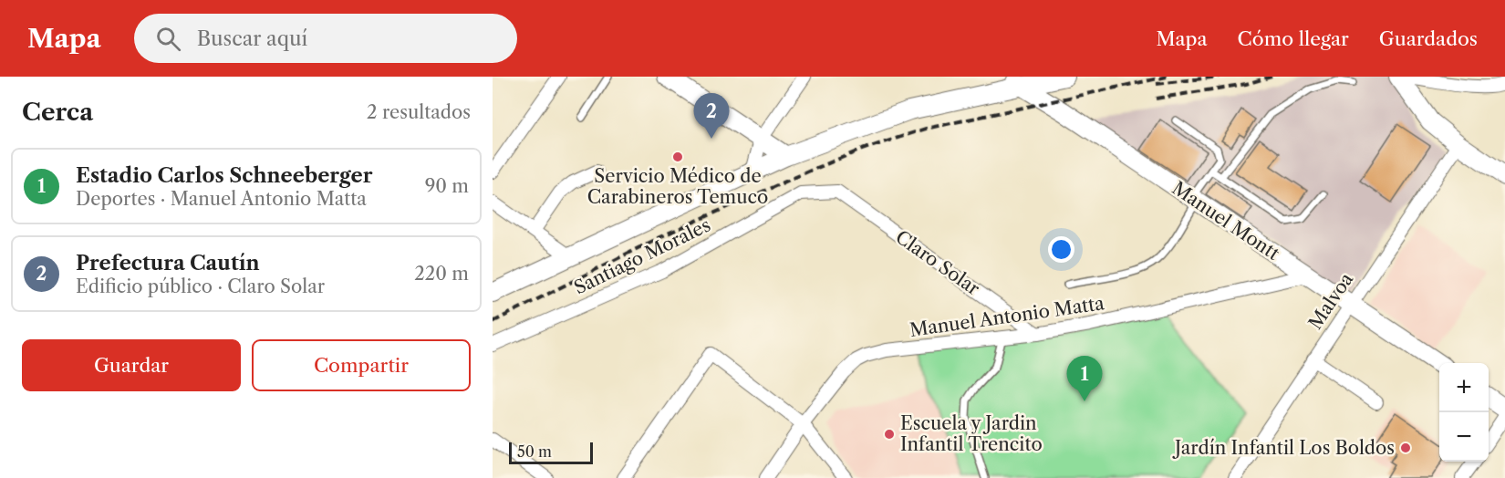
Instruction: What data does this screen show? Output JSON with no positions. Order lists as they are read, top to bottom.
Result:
{
  "streets": {
    "street": [
      "Manuel Montt",
      "Santiago Morales",
      "Claro Solar",
      "Malvoa",
      "Manuel Antonio Matta"
    ]
  },
  "crossings": [
    ["Manuel Montt", "Malvoa"],
    ["Manuel Montt", "Manuel Antonio Matta"],
    ["Santiago Morales", "Claro Solar"],
    ["Claro Solar", "Manuel Antonio Matta"]
  ],
  "places": ["Servicio Médico de Carabineros Temuco", "Escuela y Jardin Infantil Trencito", "Jardín Infantil Los Boldos"],
  "scale_bar": "50 m",
  "page": {
    "header": "Mapa",
    "search": "Buscar aquí",
    "nav": ["Mapa", "Cómo llegar", "Guardados"],
    "heading": ["Cerca", "2 resultados"],
    "pins": ["2", "1"],
    "list": [
      {
        "mark": "1",
        "name": "Estadio Carlos Schneeberger",
        "note": "Deportes · Manuel Antonio Matta",
        "value": "90 m"
      },
      {
        "mark": "2",
        "name": "Prefectura Cautín",
        "note": "Edificio público · Claro Solar",
        "value": "220 m"
      }
    ],
    "buttons": ["Guardar", "Compartir"],
    "map_buttons": ["+", "−"],
    "scale": "50 m"
  }
}
